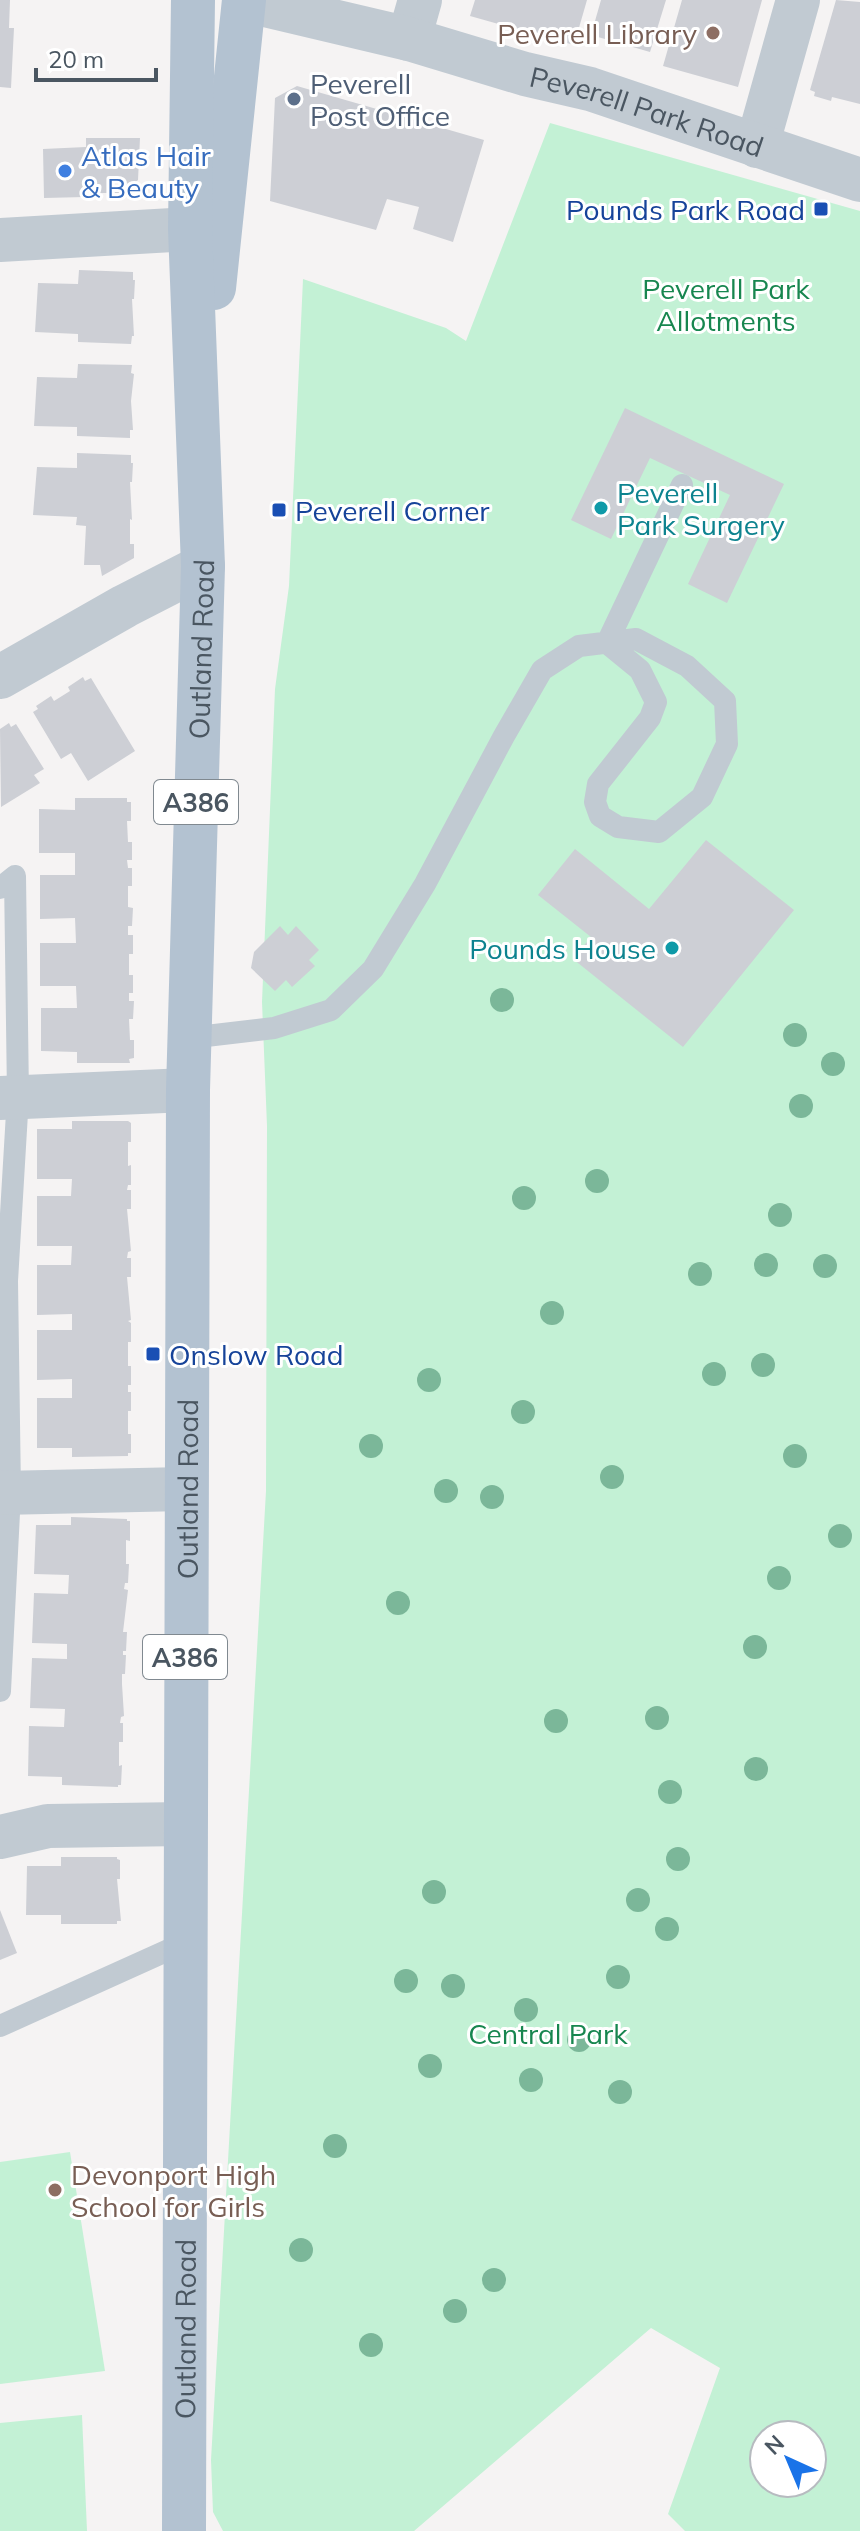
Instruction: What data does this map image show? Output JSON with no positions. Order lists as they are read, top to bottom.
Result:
{
  "streets": {
    "main road": ["Outland Road", "A386"],
    "street": ["Peverell Park Road"]
  },
  "crossings": [
    ["Peverell Park Road", "Outland Road"]
  ],
  "parks": ["Peverell Park Allotments", "Central Park"],
  "places": {
    "other": [
      "Peverell Library",
      "Peverell Post Office",
      "Atlas Hair & Beauty",
      "Peverell Park Surgery",
      "Pounds House",
      "Devonport High School for Girls"
    ],
    "transit": ["Pounds Park Road", "Peverell Corner", "Onslow Road"]
  },
  "scale_bar": "20 m",
  "north": "top left"
}
